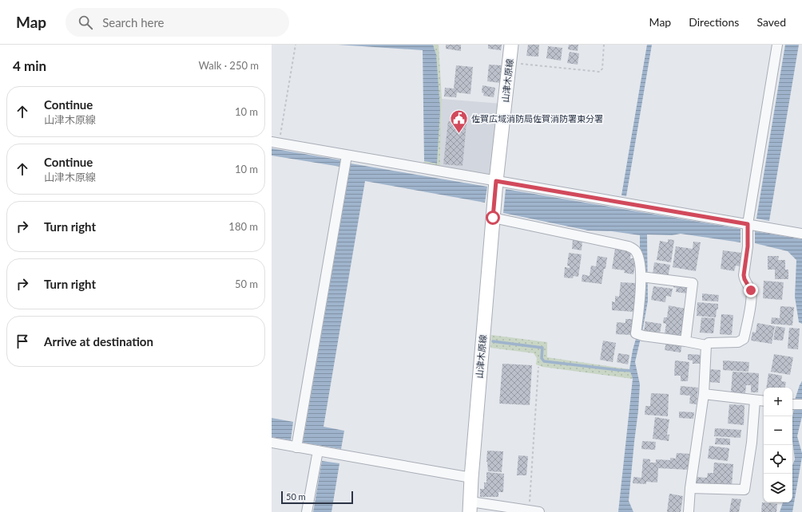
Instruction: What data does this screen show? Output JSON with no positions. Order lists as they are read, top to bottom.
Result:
{
  "streets": {
    "street": ["山津木原線"]
  },
  "places": {
    "public building": ["佐賀広域消防局佐賀消防署東分署"]
  },
  "scale_bar": "50 m",
  "page": {
    "header": "Map",
    "search": "Search here",
    "nav": ["Map", "Directions", "Saved"],
    "heading": ["4 min", "Walk · 250 m"],
    "list": [
      ["Continue", "山津木原線", "10 m"],
      ["Continue", "山津木原線", "10 m"],
      ["Turn right", "180 m"],
      ["Turn right", "50 m"],
      "Arrive at destination"
    ],
    "map_buttons": ["+", "−"],
    "scale": "50 m"
  }
}
